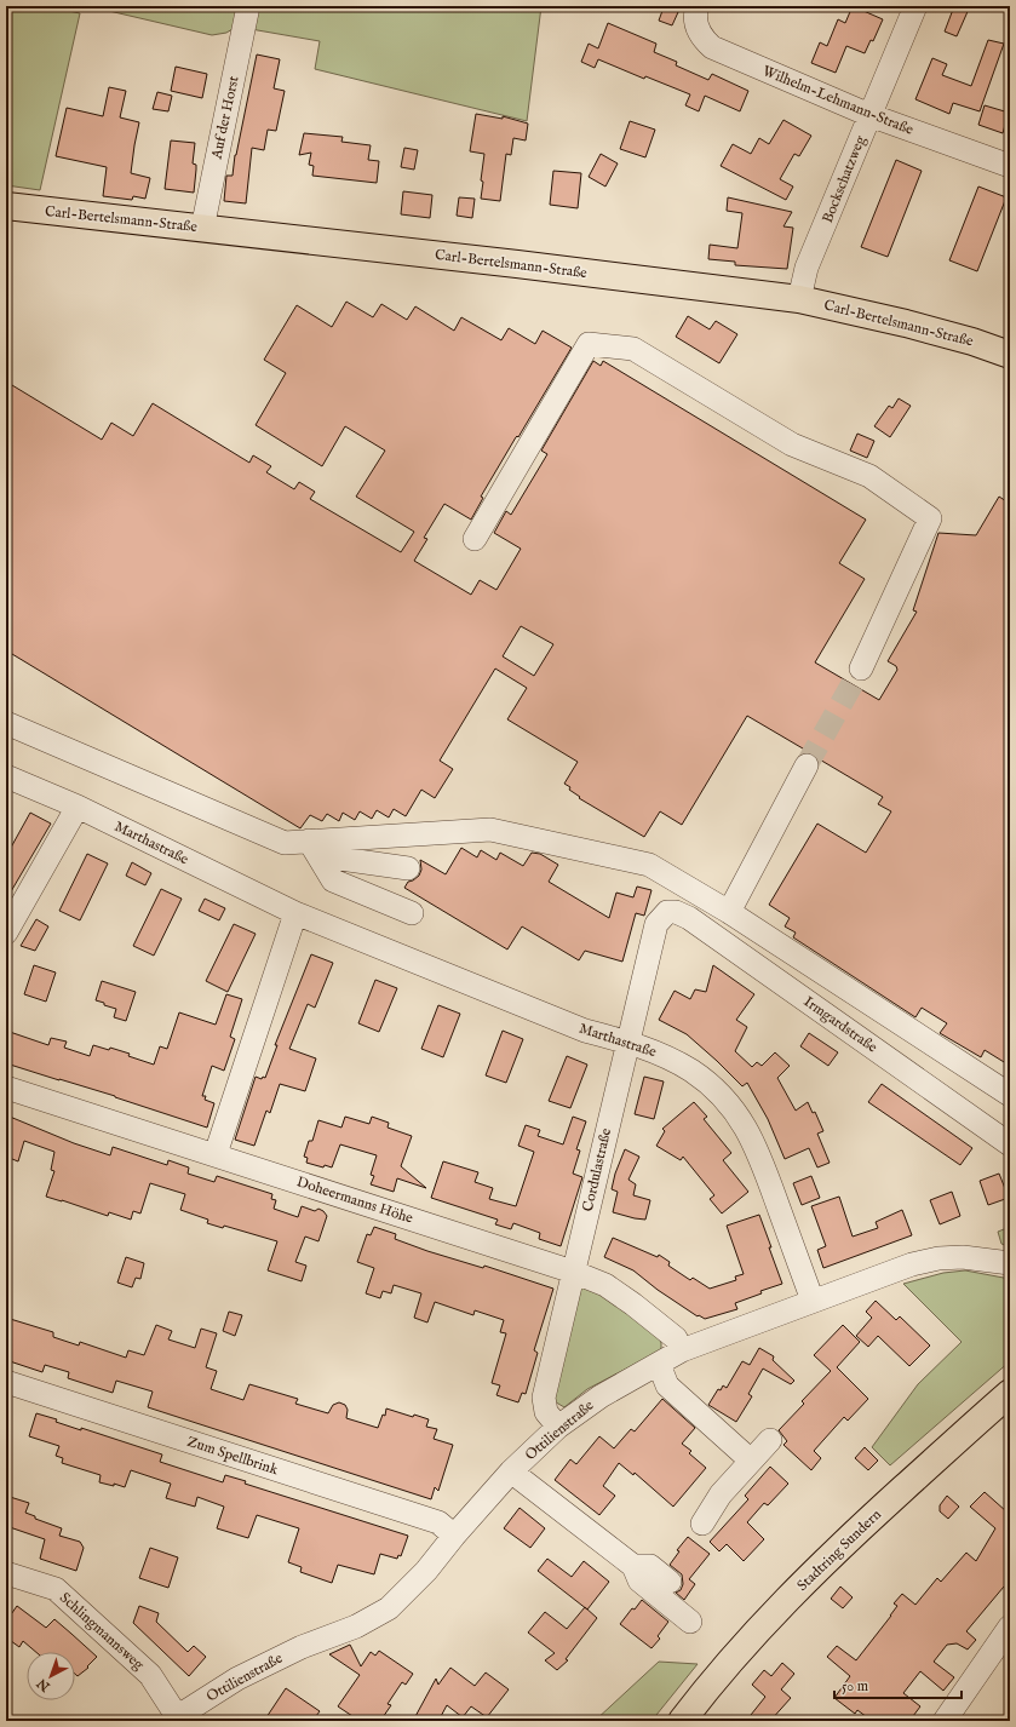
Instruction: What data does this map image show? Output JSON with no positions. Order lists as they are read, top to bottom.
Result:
{
  "streets": {
    "main road": ["Carl-Bertelsmann-Straße", "Stadtring Sundern"],
    "street": [
      "Wilhelm-Lehmann-Straße",
      "Auf der Horst",
      "Bockschatzweg",
      "Marthastraße",
      "Irmgardstraße",
      "Cordulastraße",
      "Doheermanns Höhe",
      "Ottilienstraße",
      "Zum Spellbrink",
      "Schlingmannsweg"
    ]
  },
  "crossings": [
    ["Wilhelm-Lehmann-Straße", "Bockschatzweg"],
    ["Auf der Horst", "Carl-Bertelsmann-Straße"],
    ["Bockschatzweg", "Carl-Bertelsmann-Straße"],
    ["Marthastraße", "Cordulastraße"],
    ["Marthastraße", "Ottilienstraße"],
    ["Irmgardstraße", "Cordulastraße"],
    ["Cordulastraße", "Doheermanns Höhe"],
    ["Cordulastraße", "Ottilienstraße"],
    ["Doheermanns Höhe", "Ottilienstraße"],
    ["Ottilienstraße", "Zum Spellbrink"],
    ["Ottilienstraße", "Schlingmannsweg"]
  ],
  "scale_bar": "50 m",
  "north": "bottom left"
}
